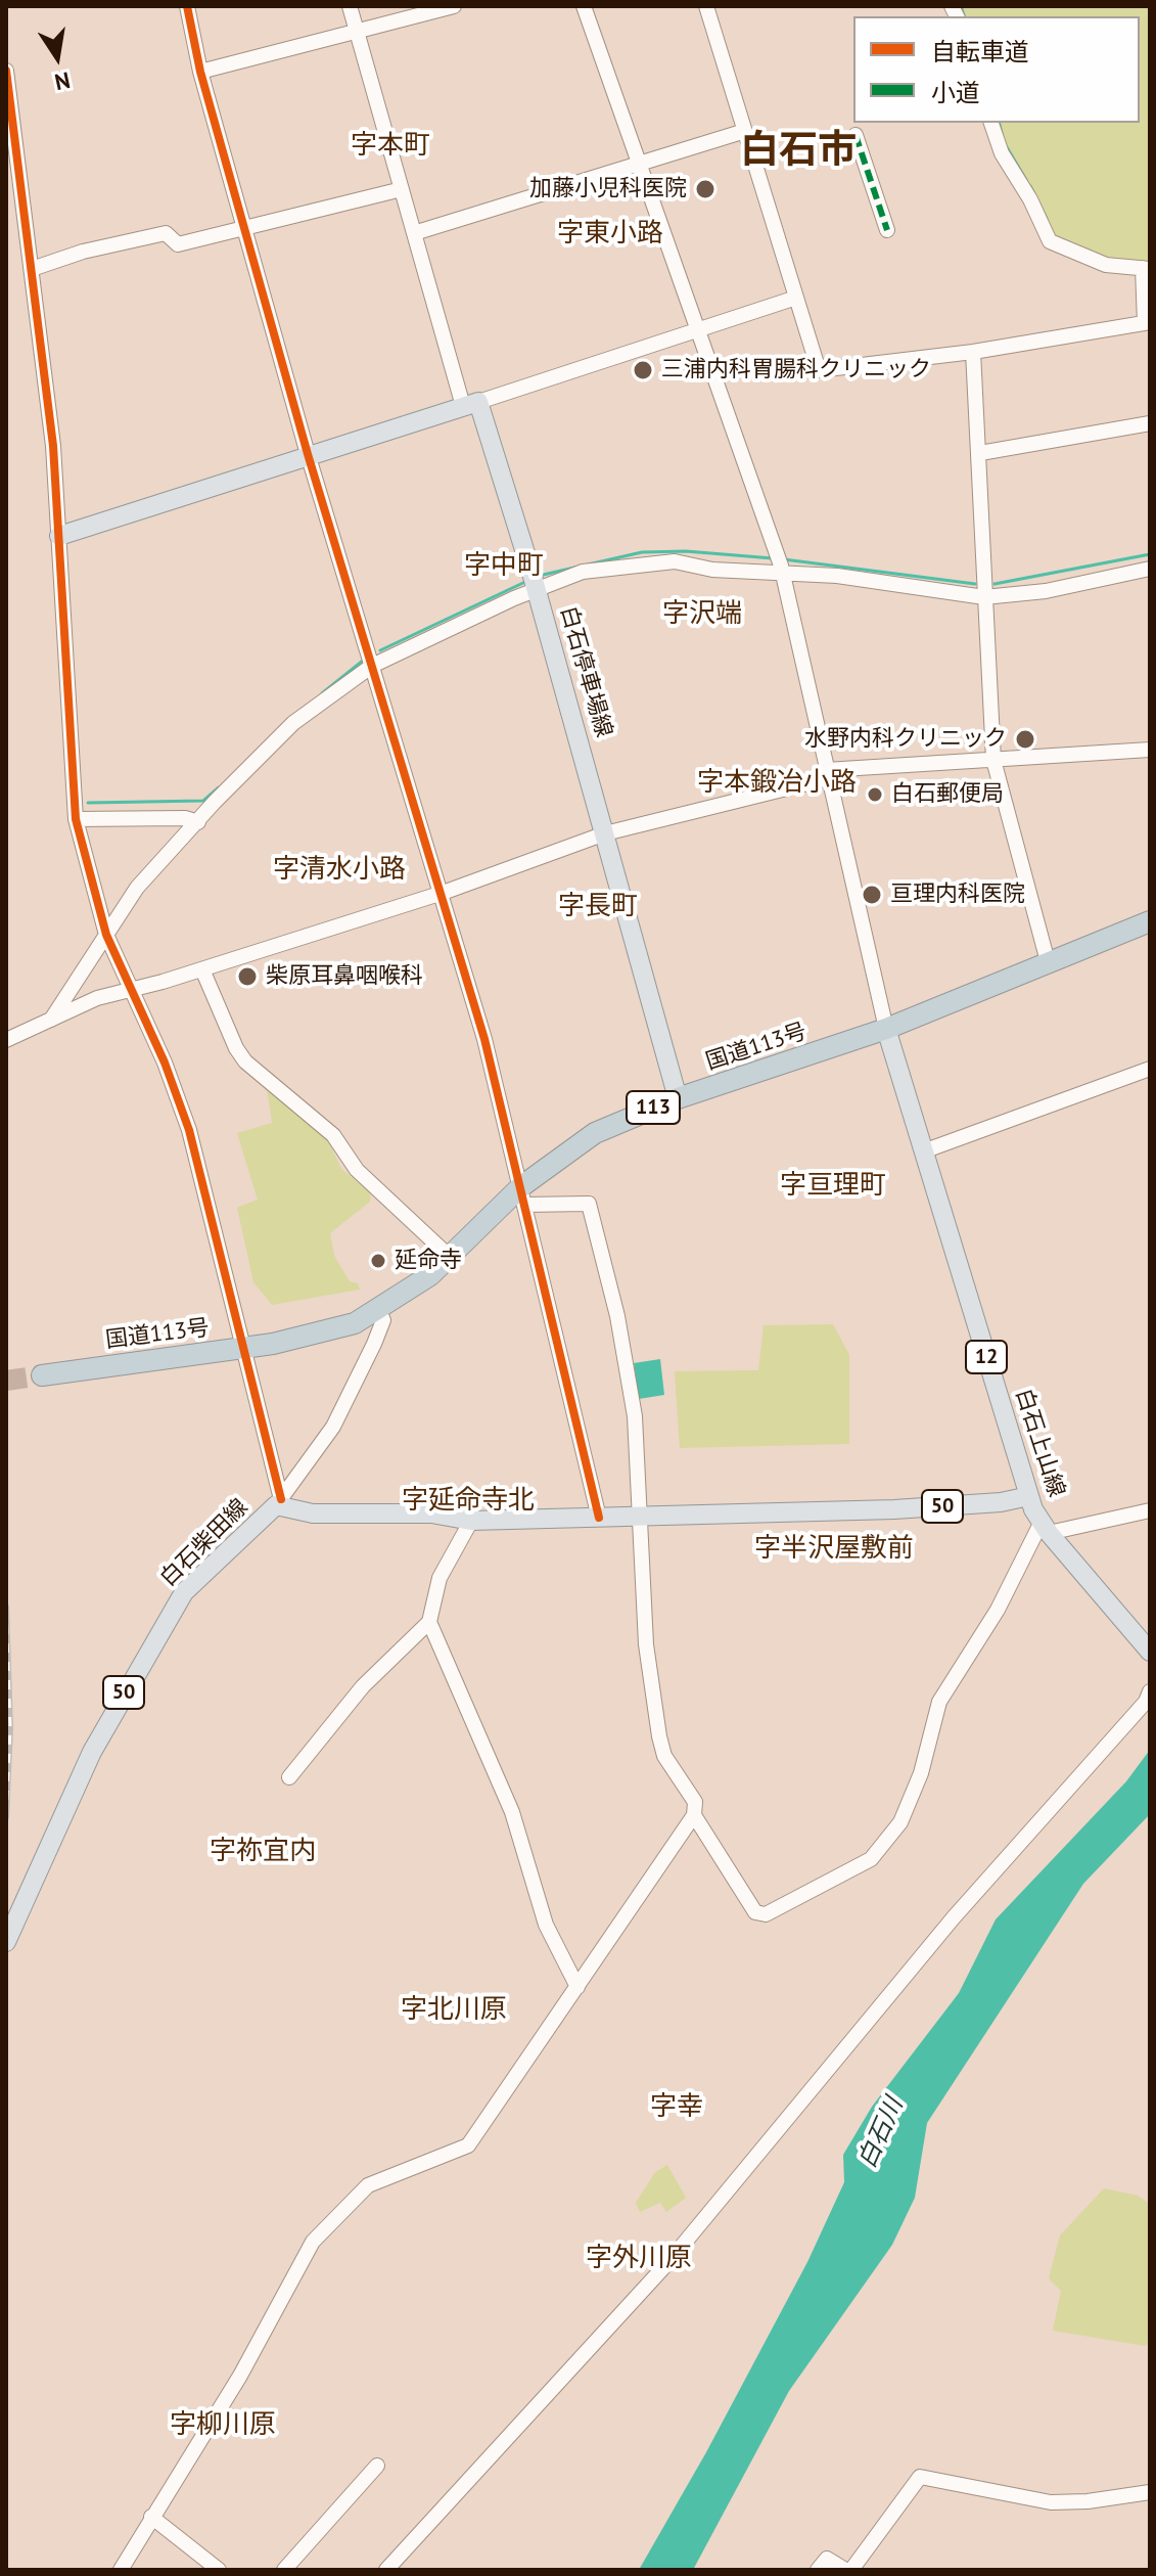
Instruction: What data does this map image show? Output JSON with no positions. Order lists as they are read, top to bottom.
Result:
{
  "streets": {
    "highway": ["国道113号", "113"],
    "main road": [
      "白石停車場線",
      "12",
      "白石上山線",
      "50",
      "白石柴田線"
    ]
  },
  "crossings": [
    ["白石停車場線", "国道113号"],
    ["国道113号", "白石上山線"],
    ["白石上山線", "白石柴田線"]
  ],
  "districts": [
    "字本町",
    "白石市",
    "字東小路",
    "字中町",
    "字沢端",
    "字本鍛冶小路",
    "字清水小路",
    "字長町",
    "字亘理町",
    "字延命寺北",
    "字半沢屋敷前",
    "字祢宜内",
    "字北川原",
    "字幸",
    "字外川原",
    "字柳川原"
  ],
  "water": ["白石川"],
  "places": [
    "加藤小児科医院",
    "三浦内科胃腸科クリニック",
    "水野内科クリニック",
    "白石郵便局",
    "亘理内科医院",
    "柴原耳鼻咽喉科",
    "延命寺"
  ],
  "legend": ["自転車道", "小道"],
  "north": "bottom"
}
